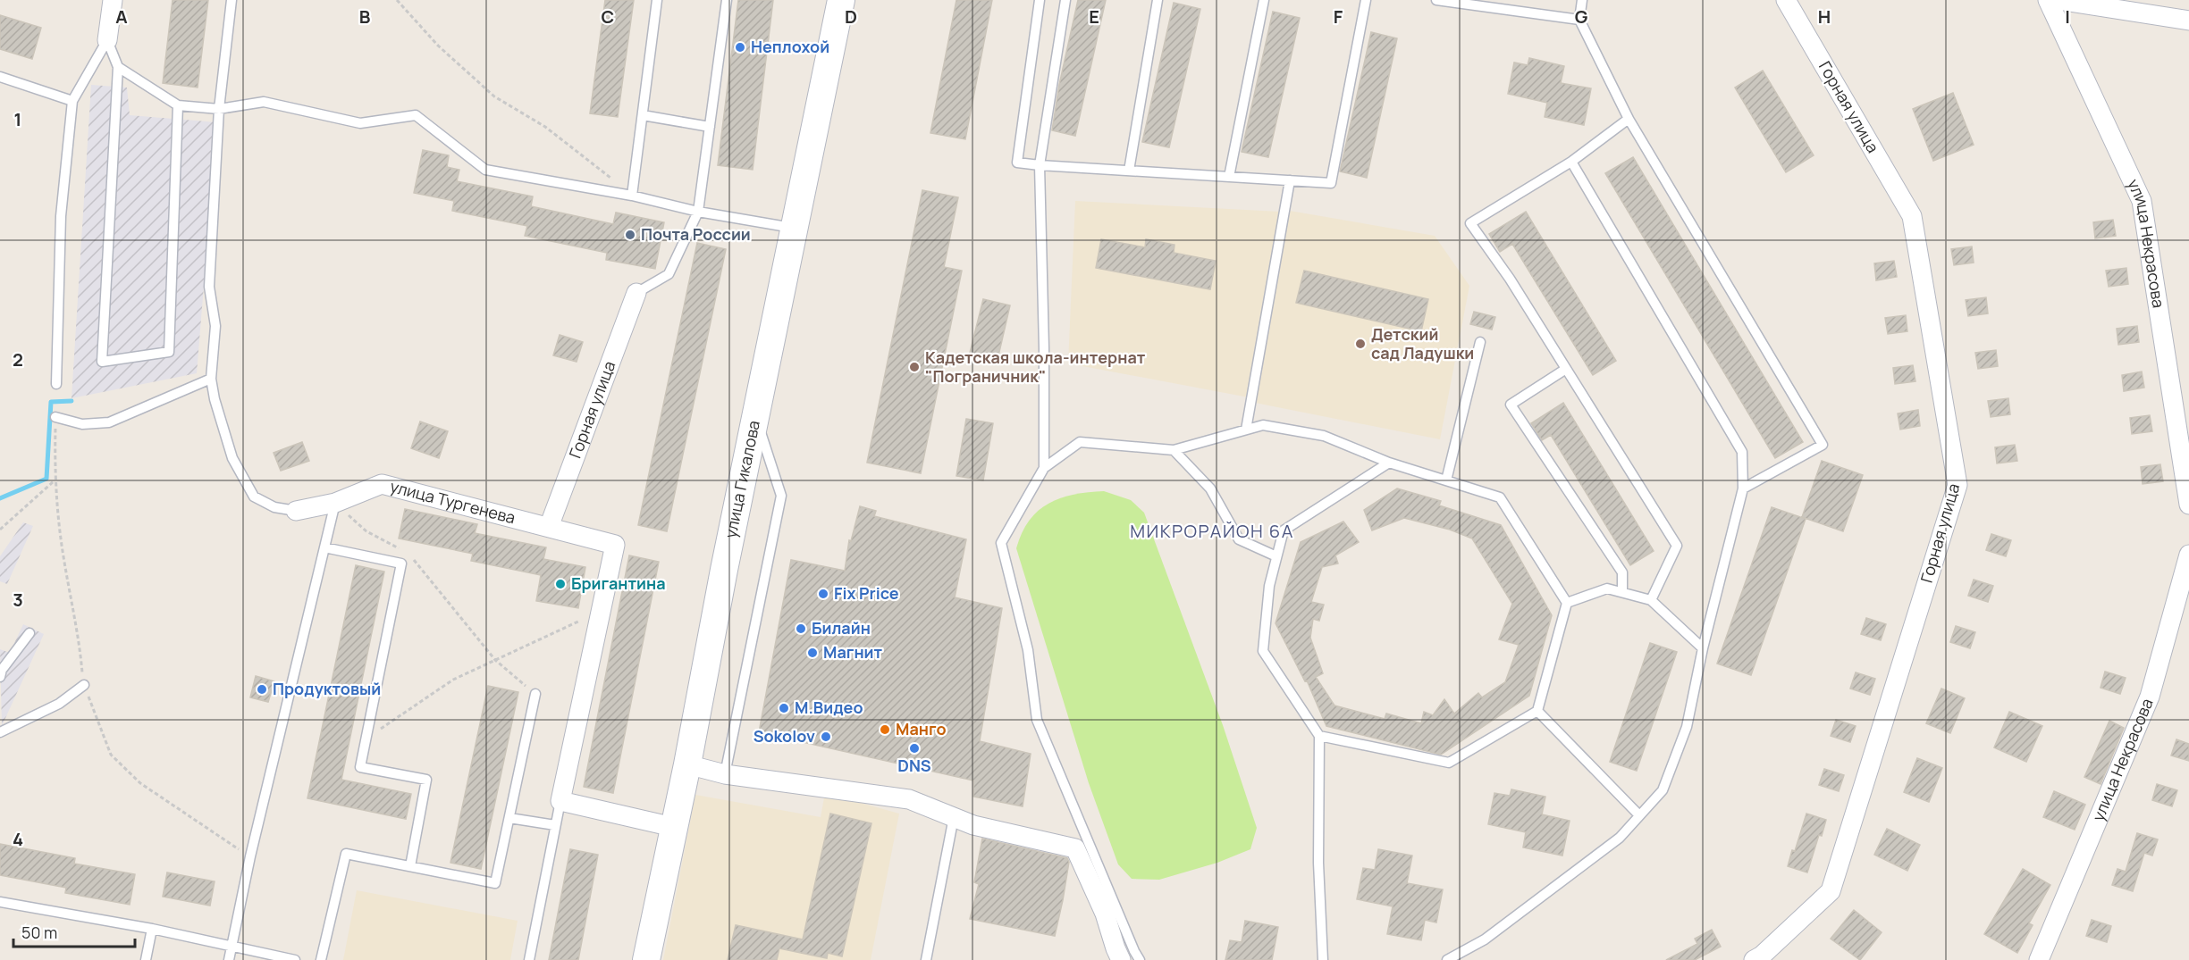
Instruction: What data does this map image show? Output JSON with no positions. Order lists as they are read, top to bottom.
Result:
{
  "streets": {
    "main road": ["улица Гикалова"],
    "street": ["Горная улица", "улица Некрасова", "улица Тургенева"]
  },
  "crossings": [
    ["Горная улица", "улица Тургенева"]
  ],
  "districts": ["МИКРОРАЙОН 6А"],
  "places": [
    "Неплохой",
    "Почта России",
    "Детский сад Ладушки",
    "Кадетская школа-интернат \"Пограничник\"",
    "Бригантина",
    "Fix Price",
    "Билайн",
    "Магнит",
    "Продуктовый",
    "М.Видео",
    "Манго",
    "Sokolov",
    "DNS"
  ],
  "scale_bar": "50 m",
  "grid": {
    "columns": [
      "A",
      "B",
      "C",
      "D",
      "E",
      "F",
      "G",
      "H",
      "I"
    ],
    "rows": [
      "1",
      "2",
      "3",
      "4"
    ]
  }
}
